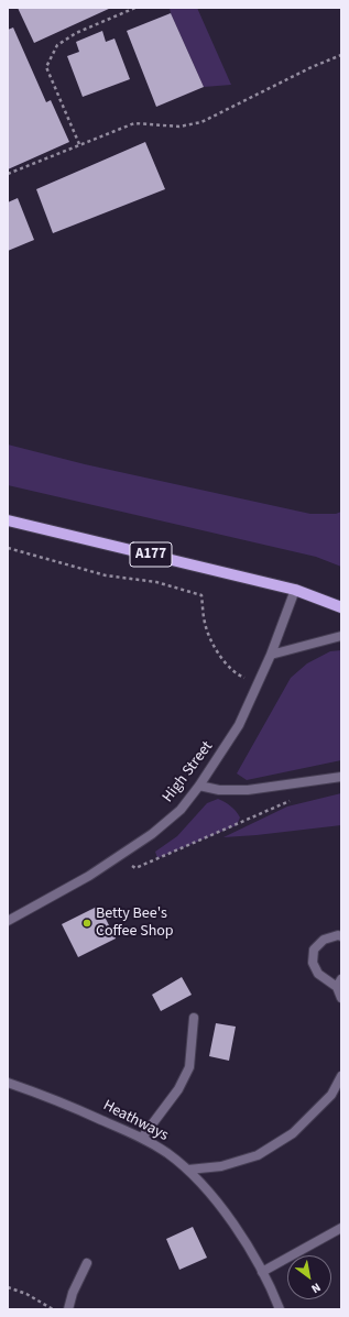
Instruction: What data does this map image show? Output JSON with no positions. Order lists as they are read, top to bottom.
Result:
{
  "streets": {
    "main road": ["A177"],
    "street": ["High Street", "Heathways"]
  },
  "crossings": [
    ["A177", "High Street"]
  ],
  "places": ["Betty Bee's Coffee Shop"],
  "north": "bottom right"
}
